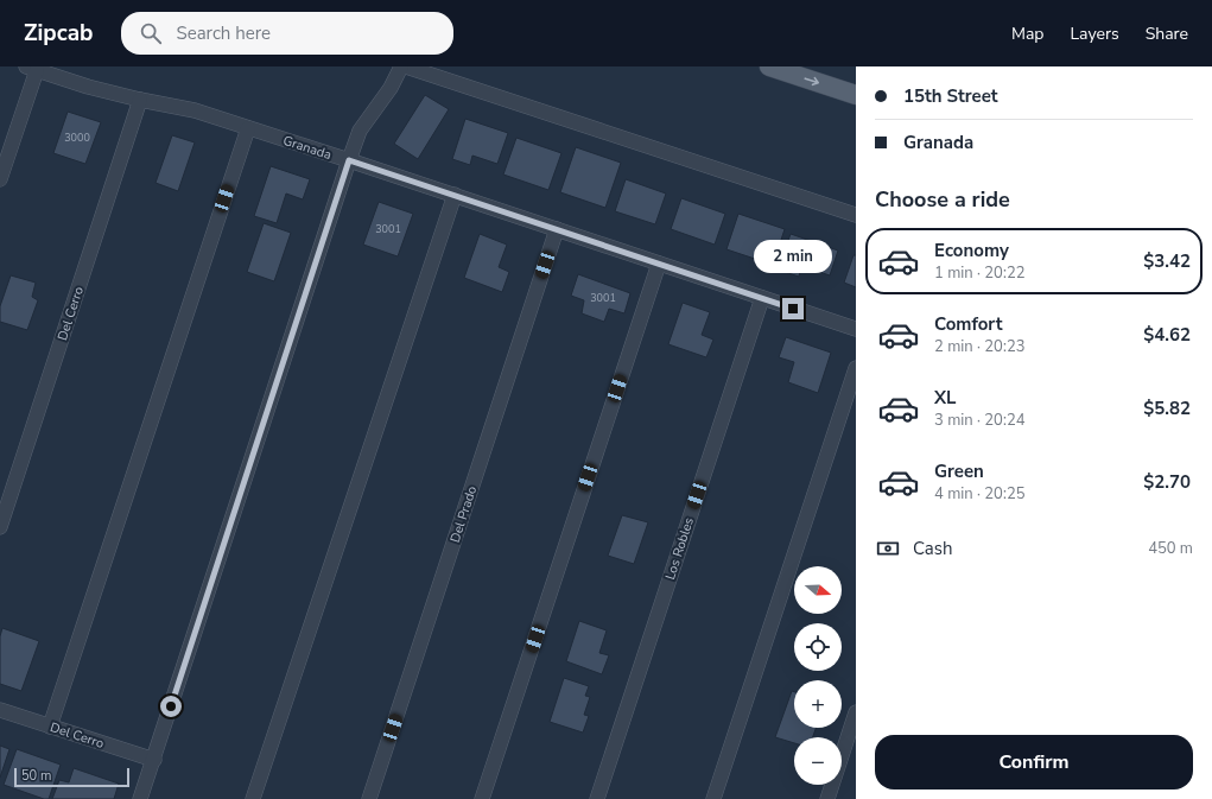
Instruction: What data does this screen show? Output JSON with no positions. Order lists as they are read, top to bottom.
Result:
{
  "streets": {
    "street": [
      "Granada",
      "Del Cerro",
      "Del Prado",
      "Los Robles"
    ]
  },
  "crossings": [
    ["Granada", "Del Cerro"],
    ["Granada", "Del Prado"],
    ["Granada", "Los Robles"]
  ],
  "house_numbers": ["3000", "3001", "3001"],
  "scale_bar": "50 m",
  "north": "right",
  "page": {
    "header": "Zipcab",
    "search": "Search here",
    "nav": ["Map", "Layers", "Share"],
    "banner": ["15th Street", "Granada"],
    "heading": "Choose a ride",
    "list": [
      {
        "name": "Economy",
        "note": "1 min · 20:22",
        "value": "$3.42"
      },
      {
        "name": "Comfort",
        "note": "2 min · 20:23",
        "value": "$4.62"
      },
      {
        "name": "XL",
        "note": "3 min · 20:24",
        "value": "$5.82"
      },
      {
        "name": "Green",
        "note": "4 min · 20:25",
        "value": "$2.70"
      }
    ],
    "bubble": "2 min",
    "pay": ["Cash", "450 m"],
    "map_buttons": ["+", "−"],
    "buttons": "Confirm",
    "scale": "50 m"
  }
}
